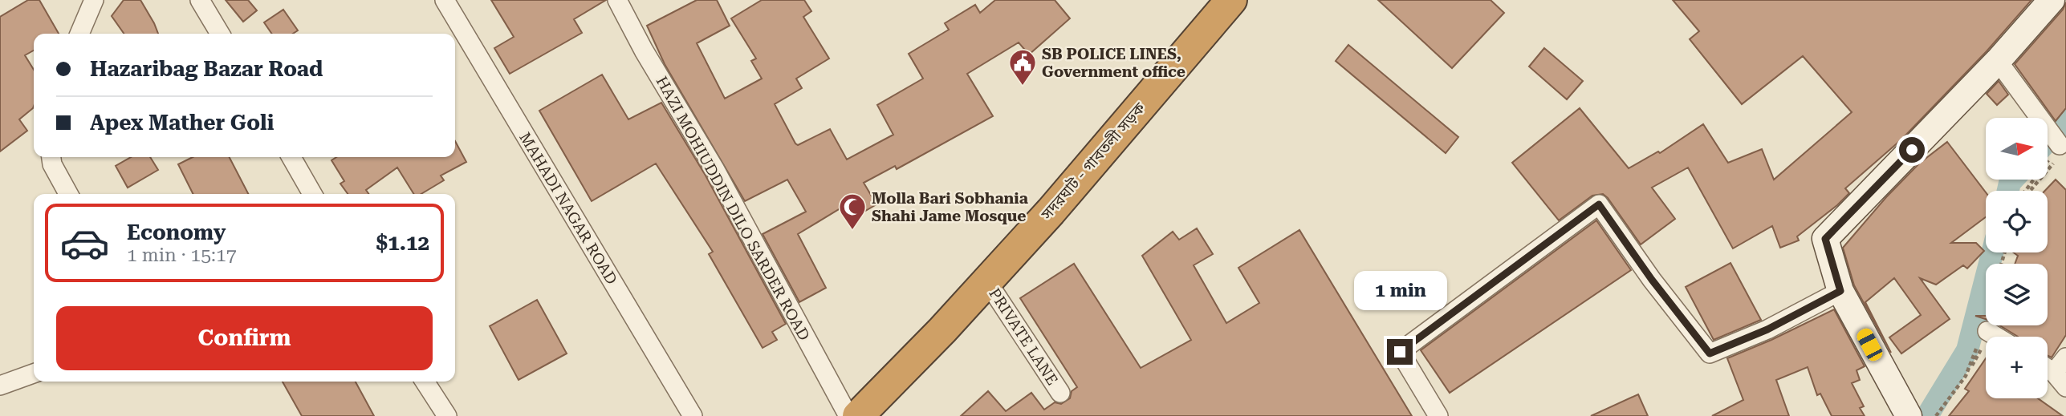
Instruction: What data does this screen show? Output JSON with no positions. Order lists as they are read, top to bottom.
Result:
{
  "streets": {
    "highway": ["সদরঘাট - গাবতলী সড়ক"],
    "street": ["MAHADI NAGAR ROAD", "HAZI MOHIUDDIN DILO SARDER ROAD", "PRIVATE LANE"]
  },
  "crossings": [
    ["সদরঘাট - গাবতলী সড়ক", "PRIVATE LANE"]
  ],
  "places": {
    "public building": ["SB POLICE LINES, Government office"],
    "mosque": ["Molla Bari Sobhania Shahi Jame Mosque"]
  },
  "north": "right",
  "page": {
    "banner": ["Hazaribag Bazar Road", "Apex Mather Goli"],
    "map_buttons": "+",
    "list": [
      {
        "name": "Economy",
        "note": "1 min · 15:17",
        "value": "$1.12"
      }
    ],
    "bubble": "1 min",
    "buttons": "Confirm"
  }
}
